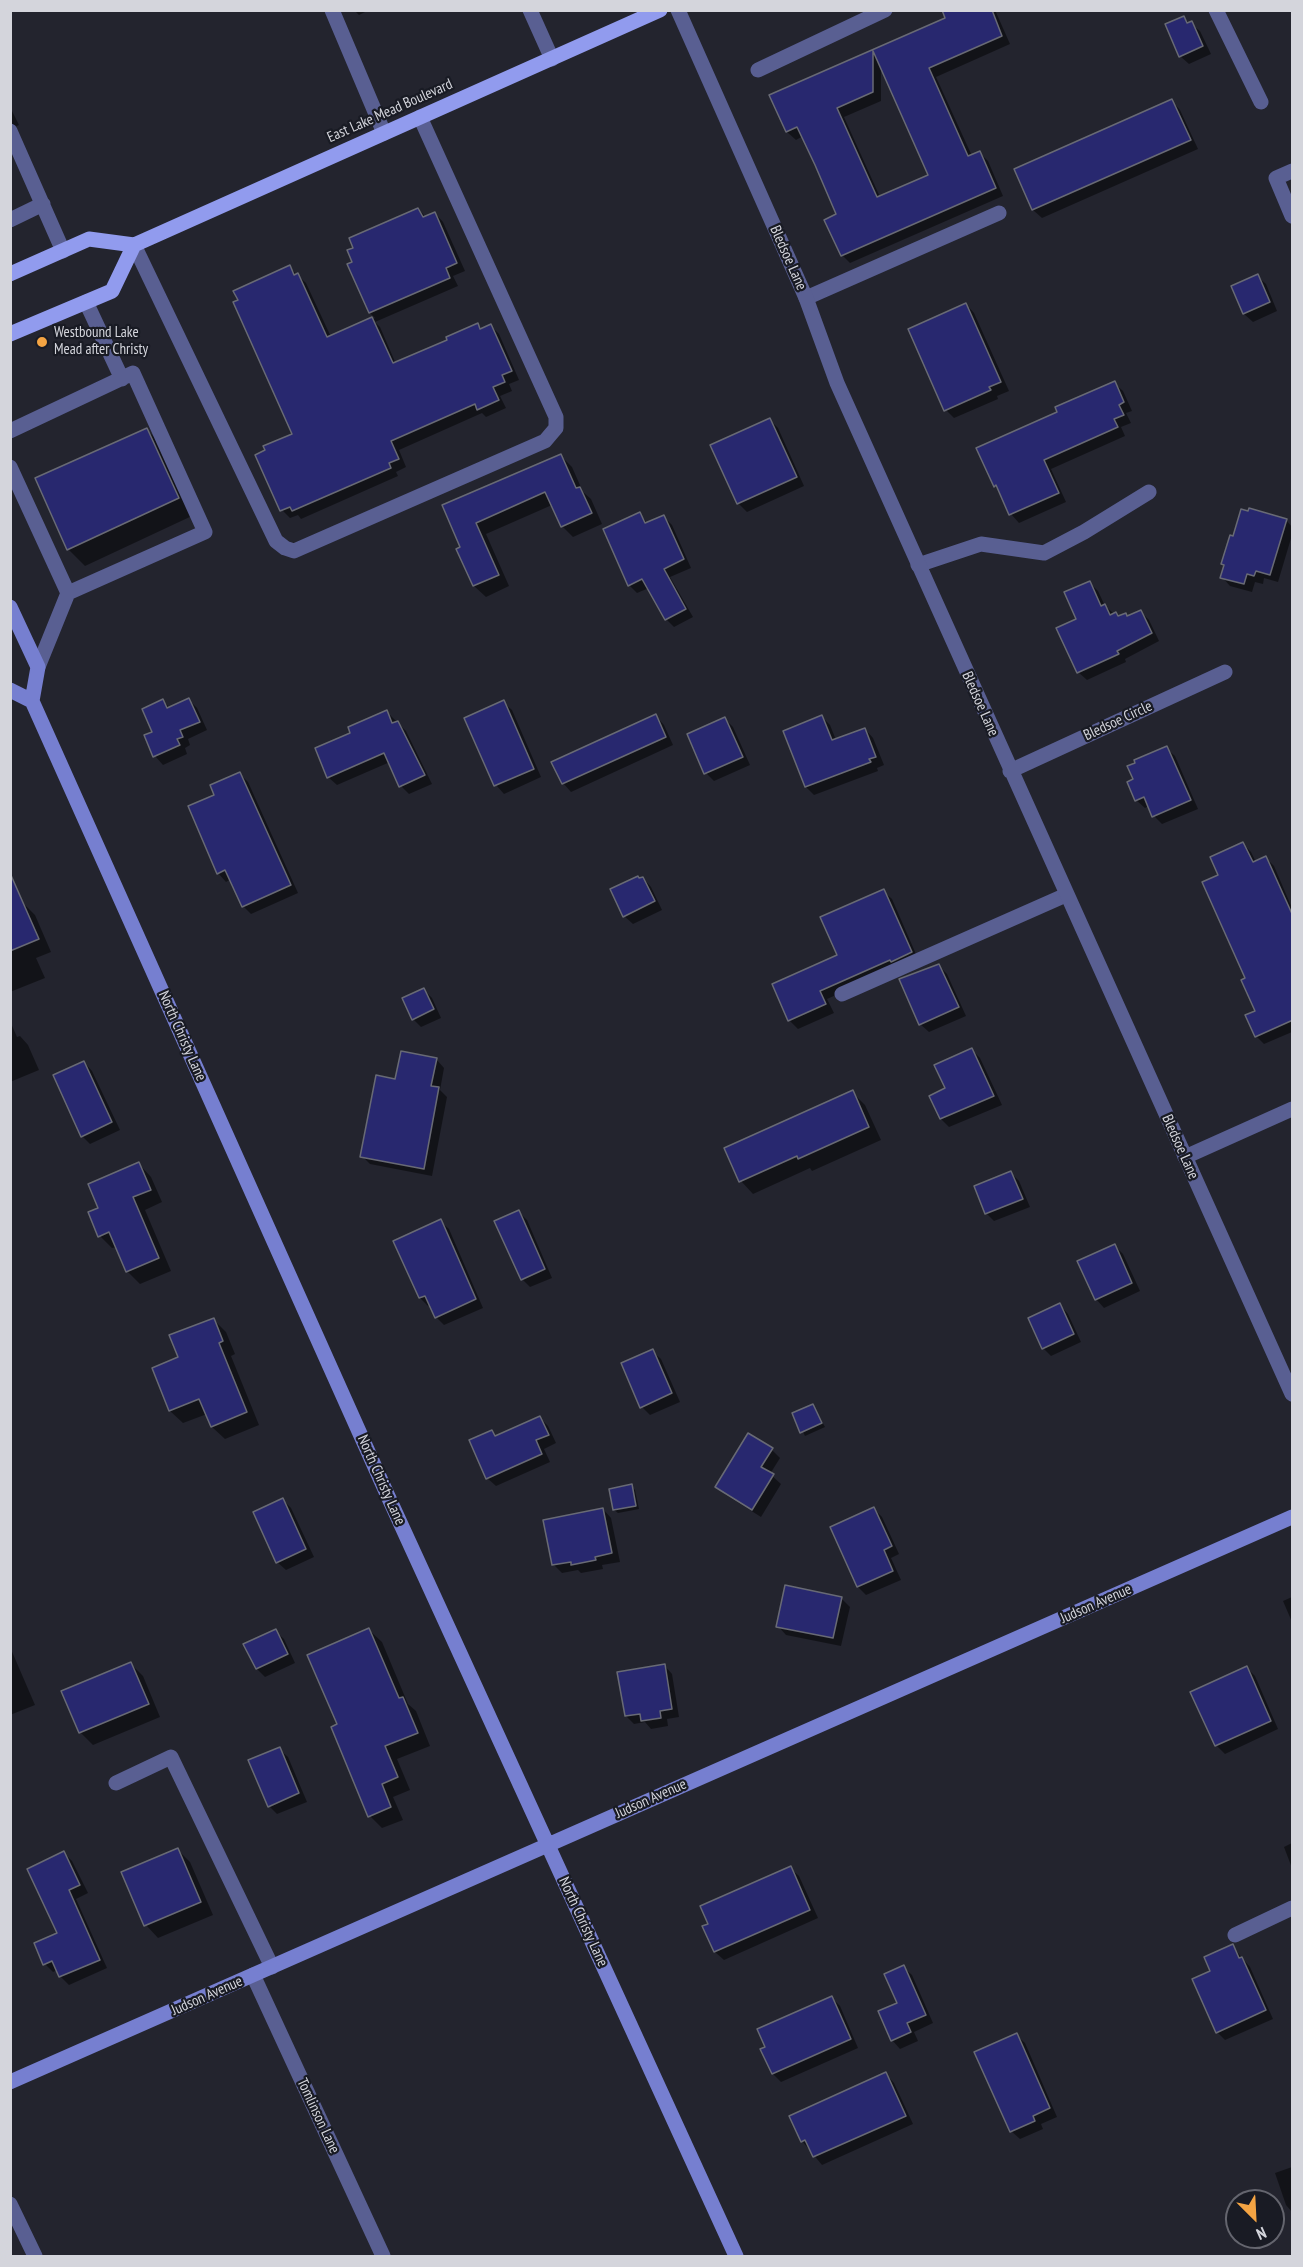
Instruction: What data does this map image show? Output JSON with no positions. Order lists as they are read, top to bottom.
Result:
{
  "streets": {
    "main road": ["East Lake Mead Boulevard"],
    "street": [
      "Bledsoe Lane",
      "Bledsoe Circle",
      "North Christy Lane",
      "Judson Avenue",
      "Tomlinson Lane"
    ]
  },
  "crossings": [
    ["Bledsoe Lane", "Bledsoe Circle"],
    ["North Christy Lane", "Judson Avenue"],
    ["Judson Avenue", "Tomlinson Lane"]
  ],
  "places": ["Westbound Lake Mead after Christy"],
  "north": "bottom right"
}
